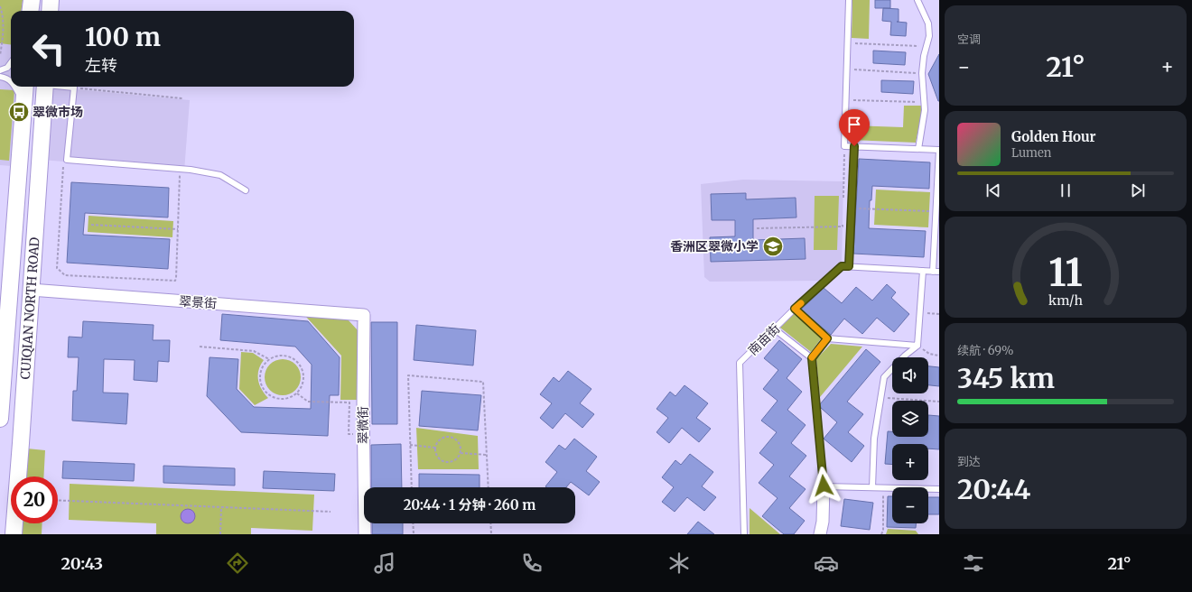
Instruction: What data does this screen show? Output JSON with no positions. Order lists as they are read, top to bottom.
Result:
{
  "streets": {
    "main road": ["CUIQIAN NORTH ROAD"],
    "street": ["翠景街", "翠微街"],
    "lane": ["南亩街"]
  },
  "crossings": [
    ["翠景街", "CUIQIAN NORTH ROAD"],
    ["翠景街", "翠微街"]
  ],
  "places": {
    "bus stop": ["翠微市场"],
    "school or university": ["香洲区翠微小学"]
  },
  "page": {
    "tile": [
      "空调",
      ["续航 · 69%", "345 km"],
      ["到达", "20:44"]
    ],
    "turn": ["100 m", "左转"],
    "heat": ["−", "21°", "+"],
    "song": ["Golden Hour", "Lumen"],
    "map_buttons": ["+", "−"],
    "limit": "20",
    "trip": "20:44 · 1 分钟 · 260 m",
    "tabs": ["20:43", "21°"],
    "gauge": ["11", "km/h"]
  }
}
